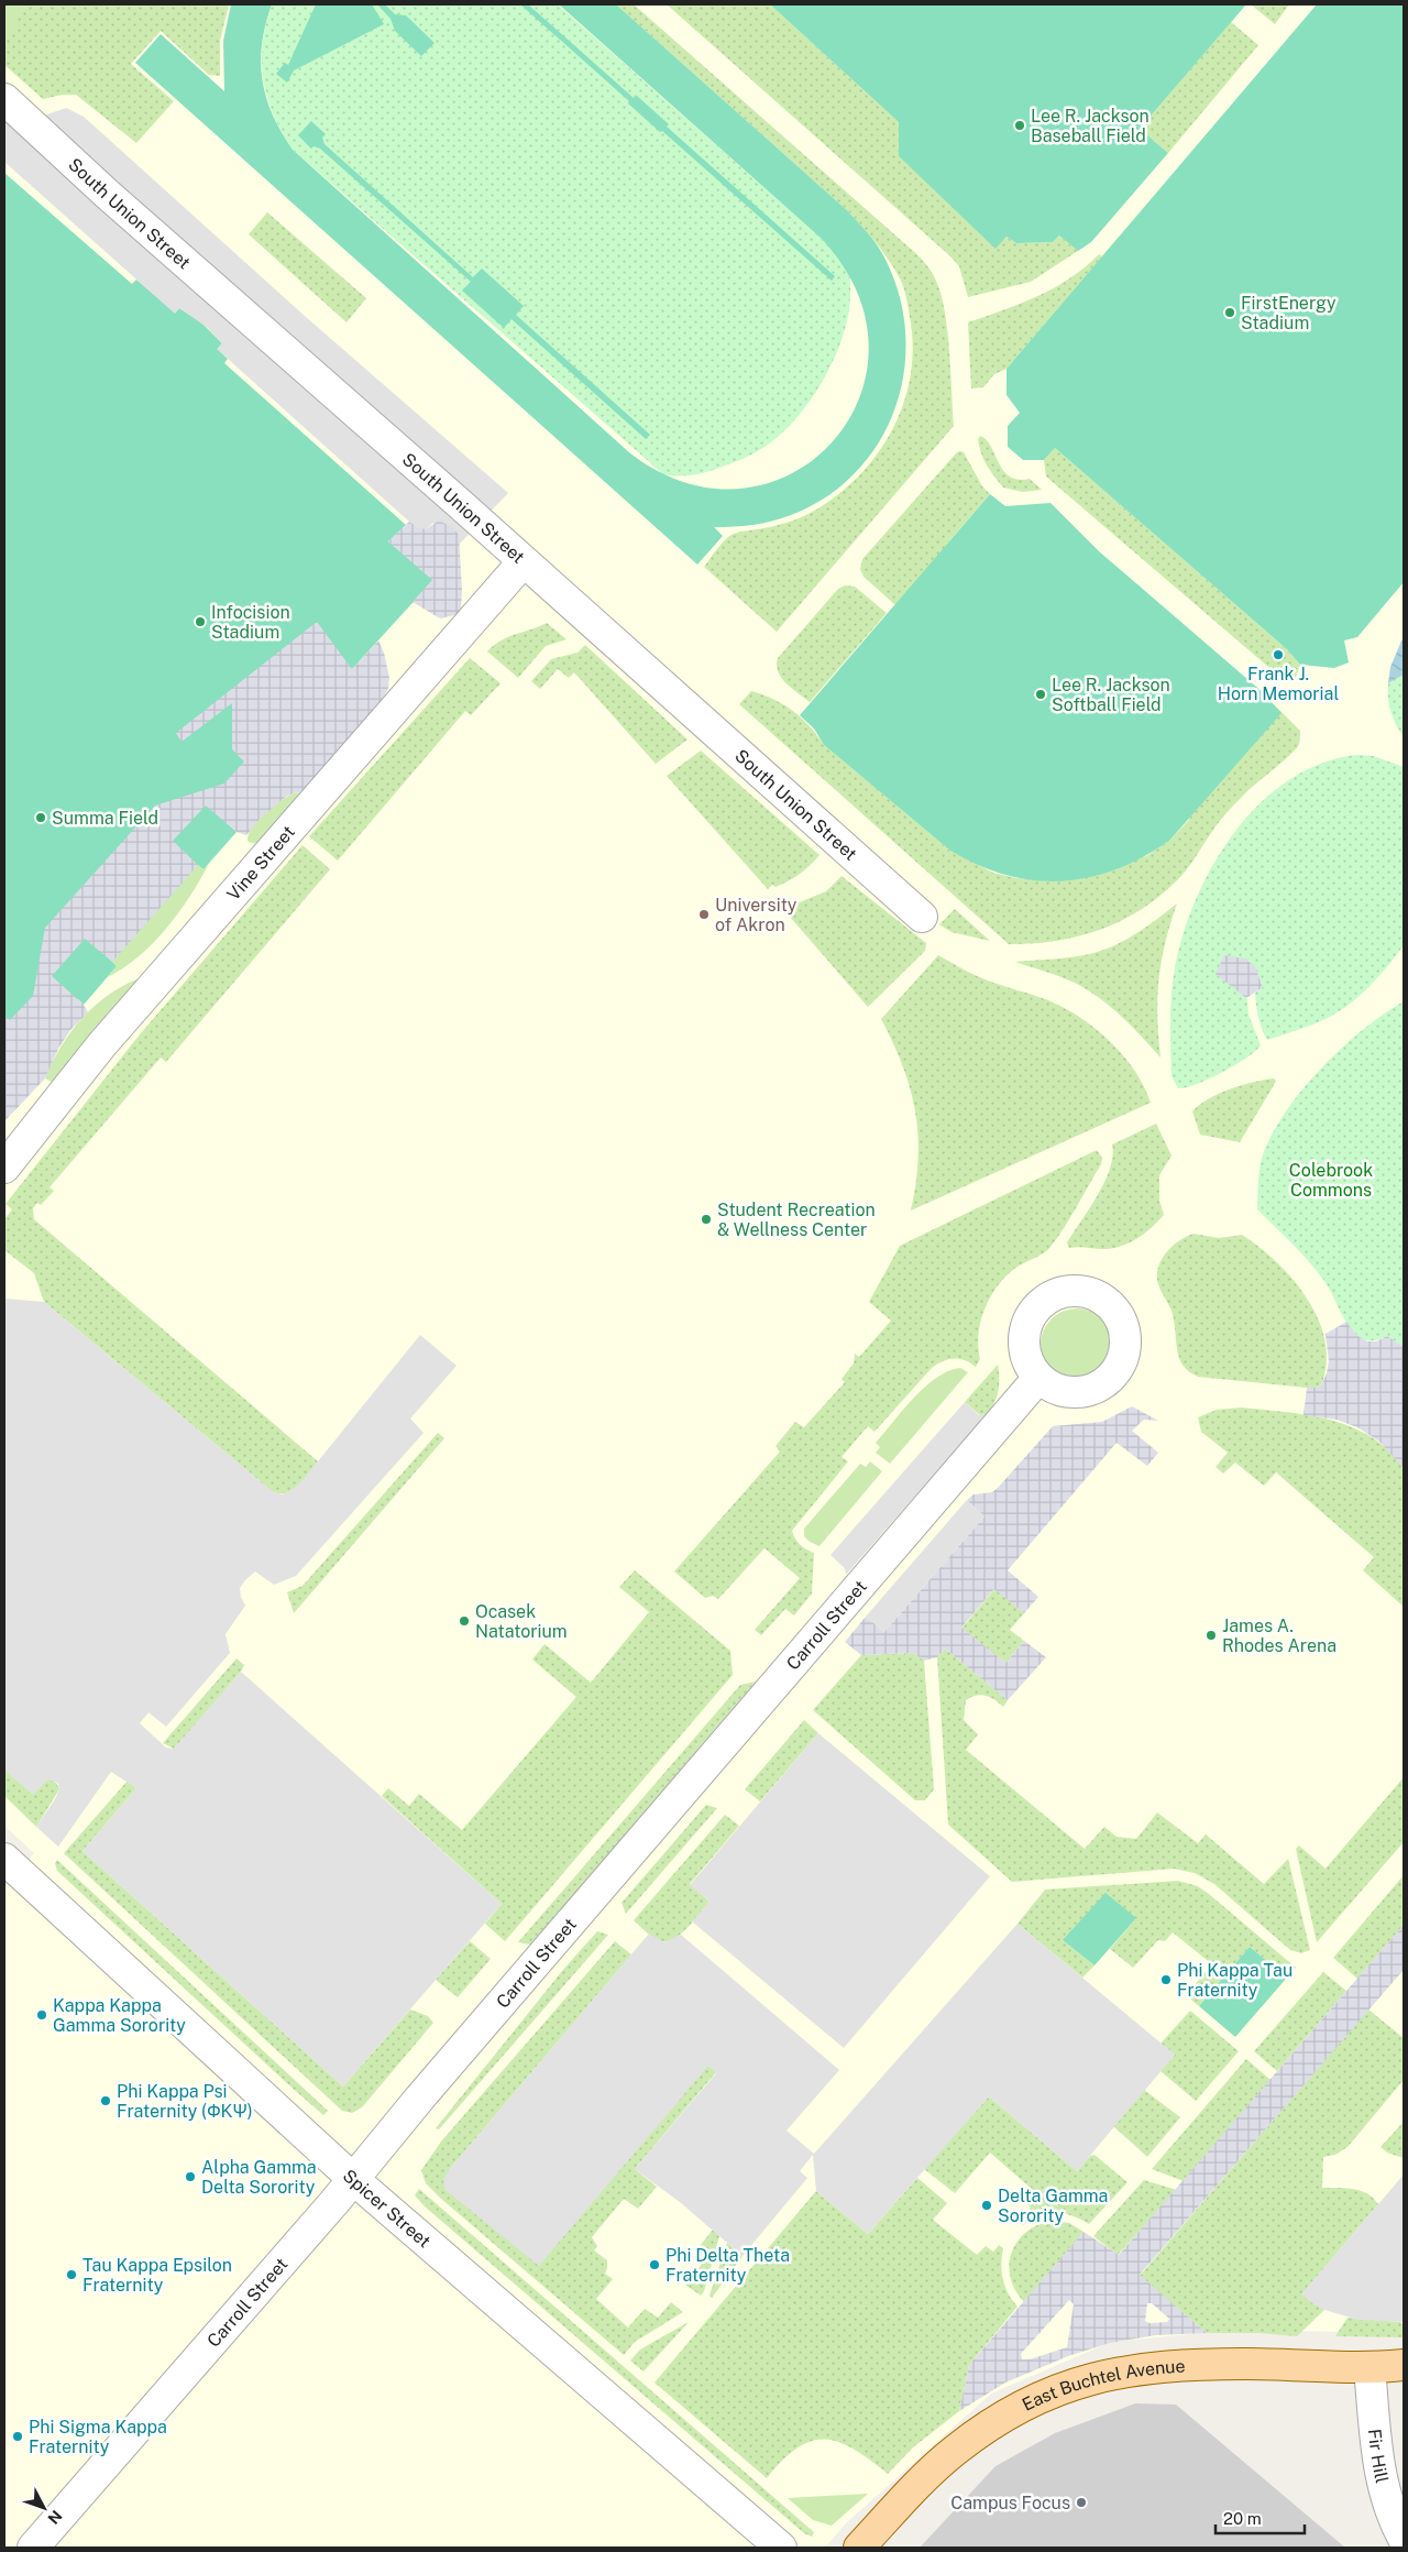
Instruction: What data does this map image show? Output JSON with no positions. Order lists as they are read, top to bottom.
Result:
{
  "streets": {
    "main road": ["East Buchtel Avenue"],
    "street": [
      "South Union Street",
      "Vine Street",
      "Carroll Street",
      "Spicer Street",
      "Fir Hill"
    ]
  },
  "crossings": [
    ["South Union Street", "Vine Street"],
    ["Carroll Street", "Spicer Street"],
    ["East Buchtel Avenue", "Fir Hill"]
  ],
  "parks": ["Colebrook Commons"],
  "places": [
    "Lee R. Jackson Baseball Field",
    "FirstEnergy Stadium",
    "Infocision Stadium",
    "Frank J. Horn Memorial",
    "Lee R. Jackson Softball Field",
    "Summa Field",
    "University of Akron",
    "Student Recreation & Wellness Center",
    "Ocasek Natatorium",
    "James A. Rhodes Arena",
    "Phi Kappa Tau Fraternity",
    "Kappa Kappa Gamma Sorority",
    "Phi Kappa Psi Fraternity (ΦΚΨ)",
    "Alpha Gamma Delta Sorority",
    "Delta Gamma Sorority",
    "Phi Delta Theta Fraternity",
    "Tau Kappa Epsilon Fraternity",
    "Phi Sigma Kappa Fraternity",
    "Campus Focus"
  ],
  "scale_bar": "20 m",
  "north": "bottom right"
}
